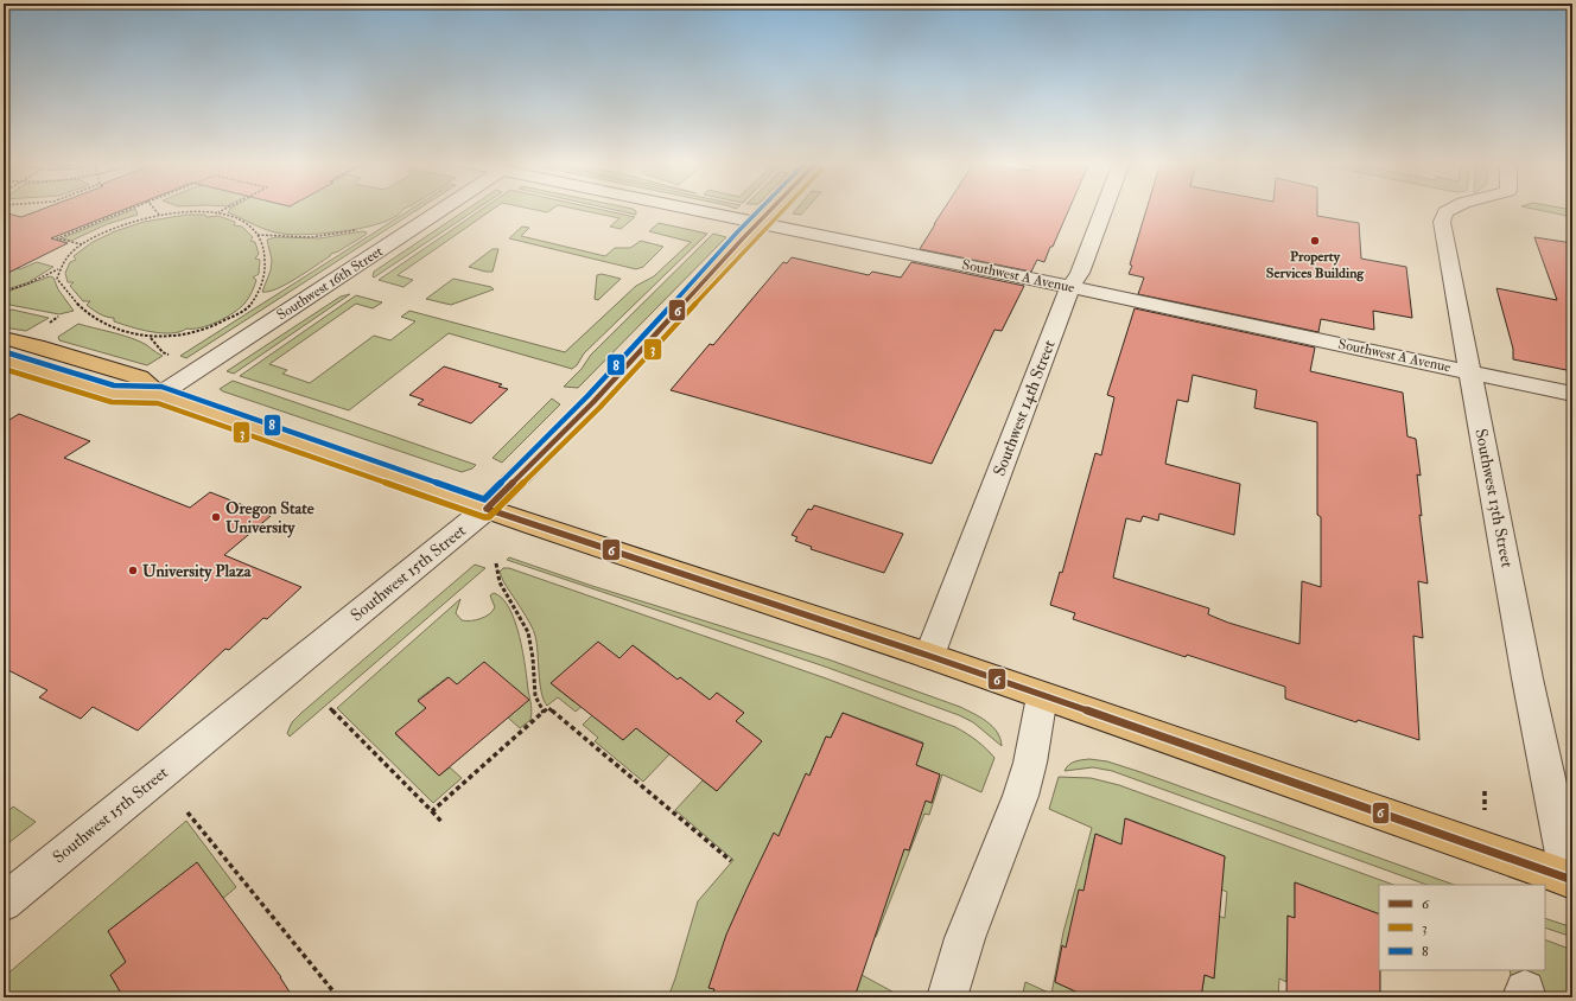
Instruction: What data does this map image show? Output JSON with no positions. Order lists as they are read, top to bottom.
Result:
{
  "streets": {
    "main road": ["Southwest 15th Street"],
    "street": [
      "Southwest A Avenue",
      "Southwest 16th Street",
      "Southwest 14th Street",
      "Southwest 13th Street"
    ]
  },
  "crossings": [
    ["Southwest A Avenue", "Southwest 14th Street"],
    ["Southwest A Avenue", "Southwest 13th Street"],
    ["Southwest A Avenue", "Southwest 15th Street"]
  ],
  "places": ["Property Services Building", "Oregon State University", "University Plaza"],
  "lines": ["transit line 6", "transit line 3", "transit line 8"],
  "legend": ["6", "3", "8"]
}
